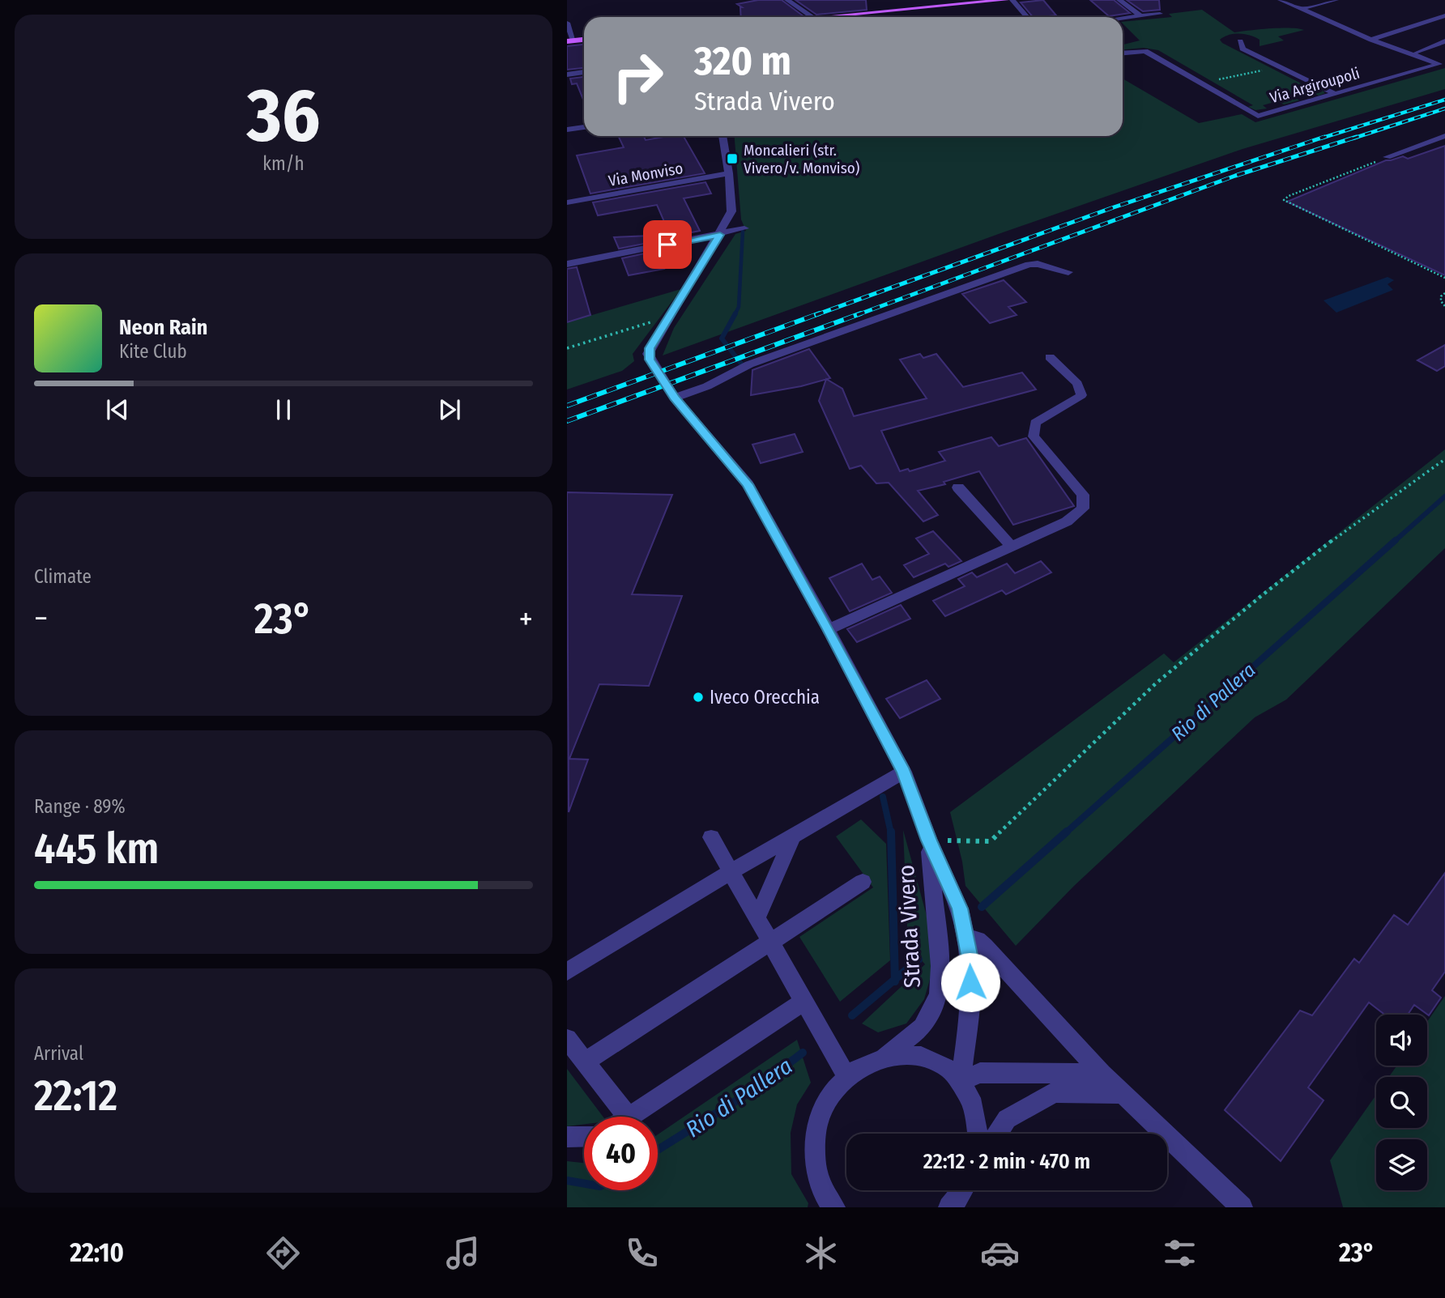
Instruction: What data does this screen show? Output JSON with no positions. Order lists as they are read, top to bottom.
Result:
{
  "streets": {
    "street": ["Via Argiroupoli", "Via Monviso", "Strada Vivero"]
  },
  "crossings": [
    ["Via Monviso", "Strada Vivero"]
  ],
  "water": ["Rio di Pallera"],
  "places": {
    "transit": ["Moncalieri (str. Vivero/v. Monviso)"],
    "other": ["Iveco Orecchia"]
  },
  "page": {
    "tile": [
      ["36", "km/h"],
      "Climate",
      ["Range · 89%", "445 km"],
      ["Arrival", "22:12"]
    ],
    "turn": ["320 m", "Strada Vivero"],
    "song": ["Neon Rain", "Kite Club"],
    "heat": ["−", "23°", "+"],
    "limit": "40",
    "trip": "22:12 · 2 min · 470 m",
    "tabs": ["22:10", "23°"]
  }
}
